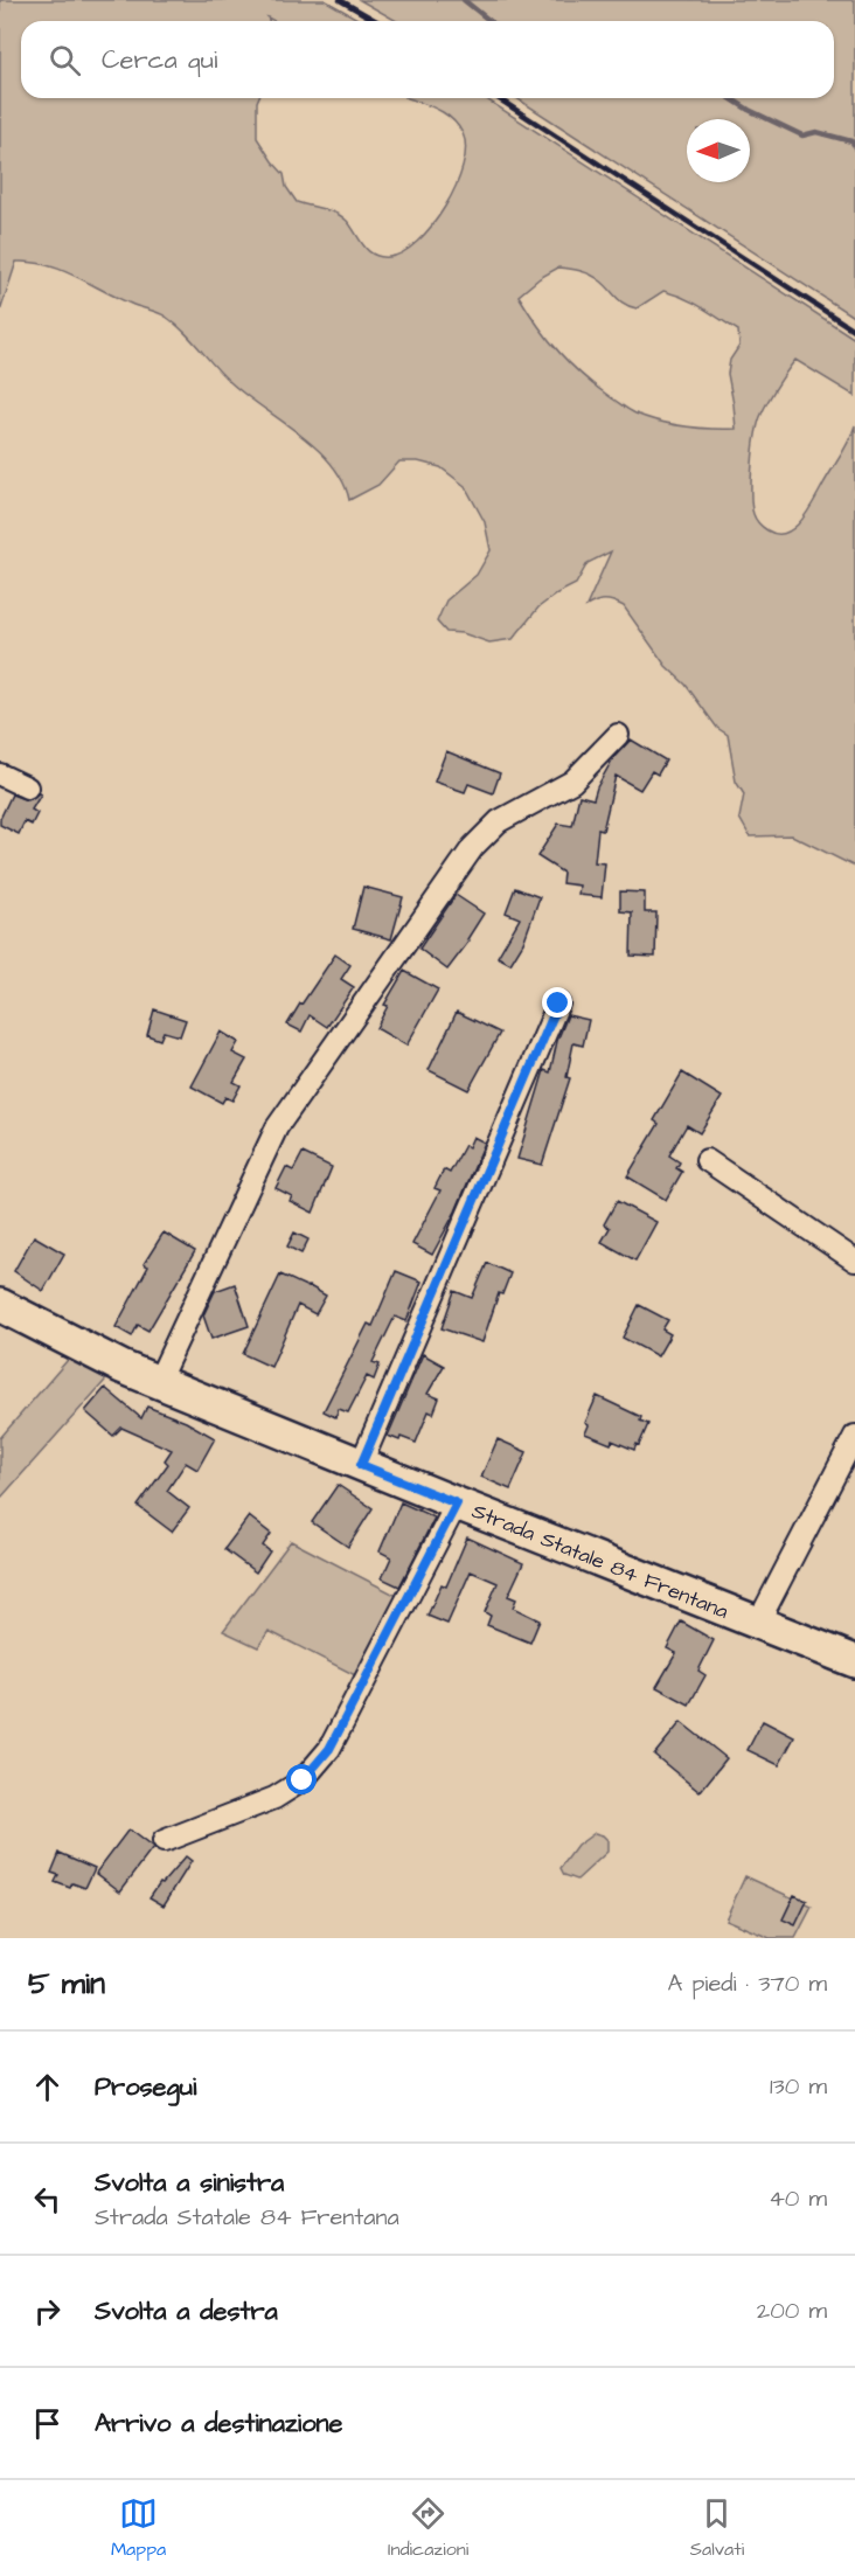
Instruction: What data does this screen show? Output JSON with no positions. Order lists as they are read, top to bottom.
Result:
{
  "streets": {
    "main road": ["Strada Statale 84 Frentana"]
  },
  "north": "left",
  "page": {
    "search": "Cerca qui",
    "heading": ["5 min", "A piedi · 370 m"],
    "list": [
      ["Prosegui", "130 m"],
      ["Svolta a sinistra", "Strada Statale 84 Frentana", "40 m"],
      ["Svolta a destra", "200 m"],
      "Arrivo a destinazione"
    ],
    "nav": ["Mappa", "Indicazioni", "Salvati"]
  }
}
